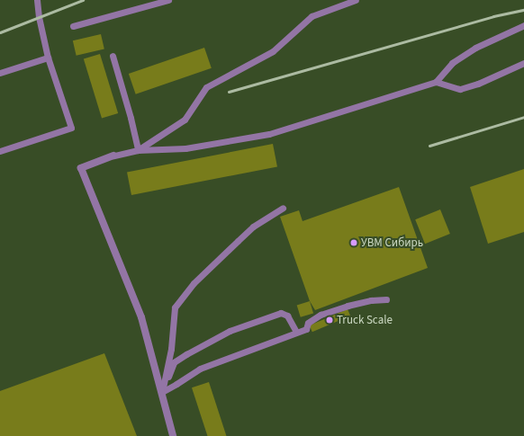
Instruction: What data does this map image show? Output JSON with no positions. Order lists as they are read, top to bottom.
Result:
{
  "places": ["УВМ Сибирь", "Truck Scale"]
}
